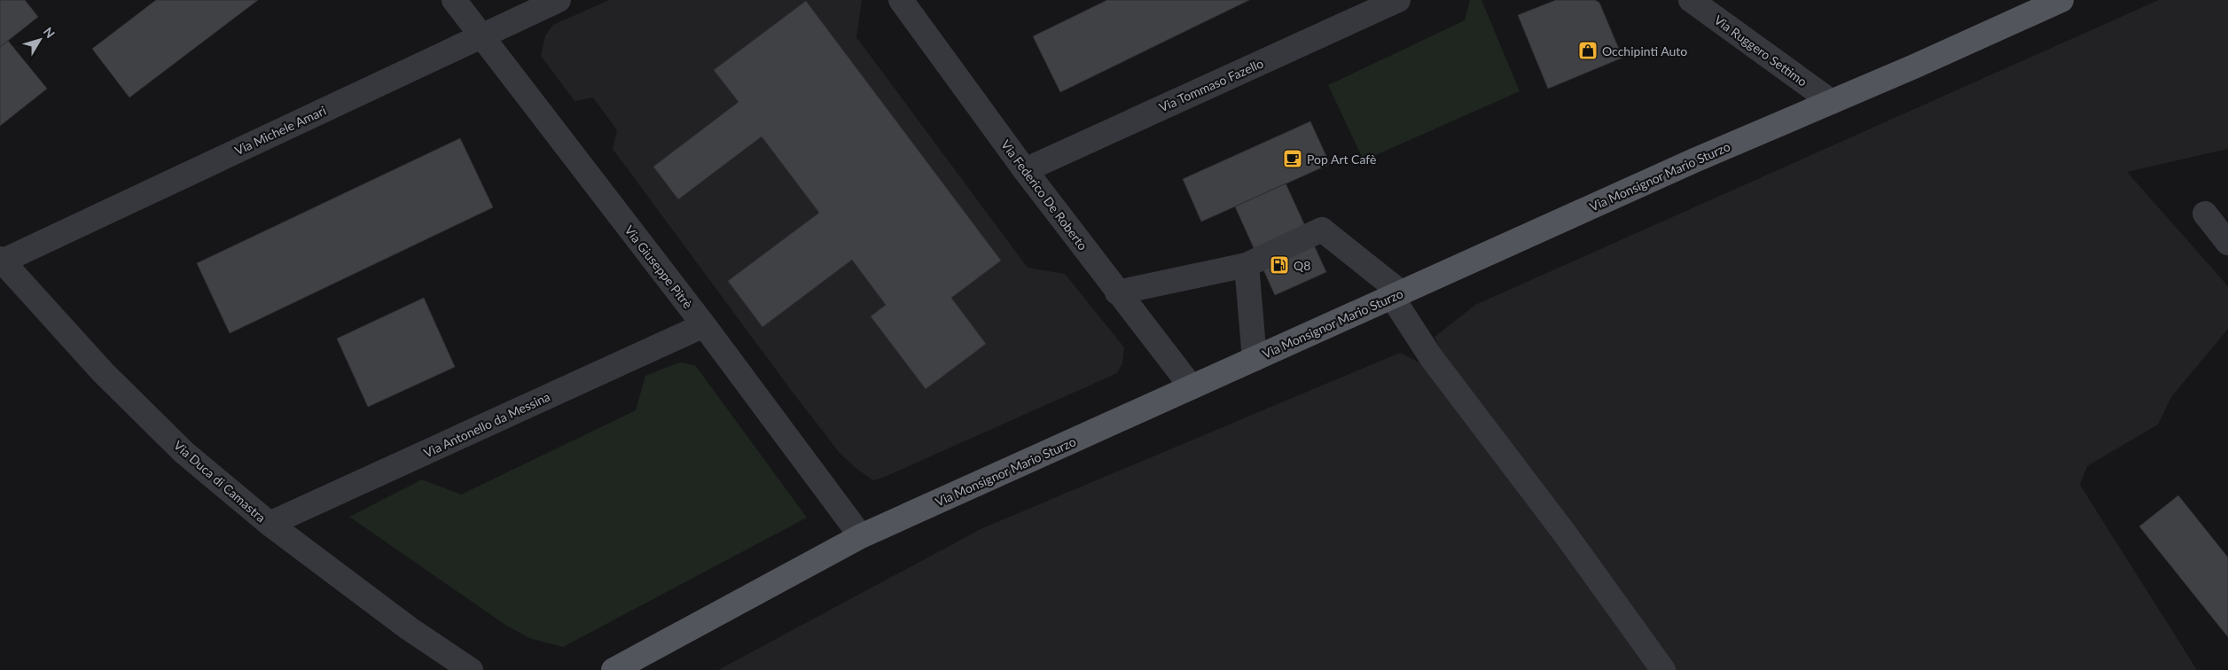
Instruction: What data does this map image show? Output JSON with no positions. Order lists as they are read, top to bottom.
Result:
{
  "streets": {
    "main road": ["Via Monsignor Mario Sturzo"],
    "street": [
      "Via Ruggero Settimo",
      "Via Tommaso Fazello",
      "Via Michele Amari",
      "Via Federico De Roberto",
      "Via Giuseppe Pitrè",
      "Via Antonello da Messina",
      "Via Duca di Camastra"
    ]
  },
  "crossings": [
    ["Via Ruggero Settimo", "Via Monsignor Mario Sturzo"],
    ["Via Tommaso Fazello", "Via Federico De Roberto"],
    ["Via Michele Amari", "Via Giuseppe Pitrè"],
    ["Via Michele Amari", "Via Duca di Camastra"],
    ["Via Monsignor Mario Sturzo", "Via Federico De Roberto"],
    ["Via Monsignor Mario Sturzo", "Via Giuseppe Pitrè"],
    ["Via Giuseppe Pitrè", "Via Antonello da Messina"],
    ["Via Antonello da Messina", "Via Duca di Camastra"]
  ],
  "places": {
    "shop": ["Occhipinti Auto"],
    "cafe": ["Pop Art Cafè"],
    "fuel station": ["Q8"]
  },
  "north": "top right"
}
